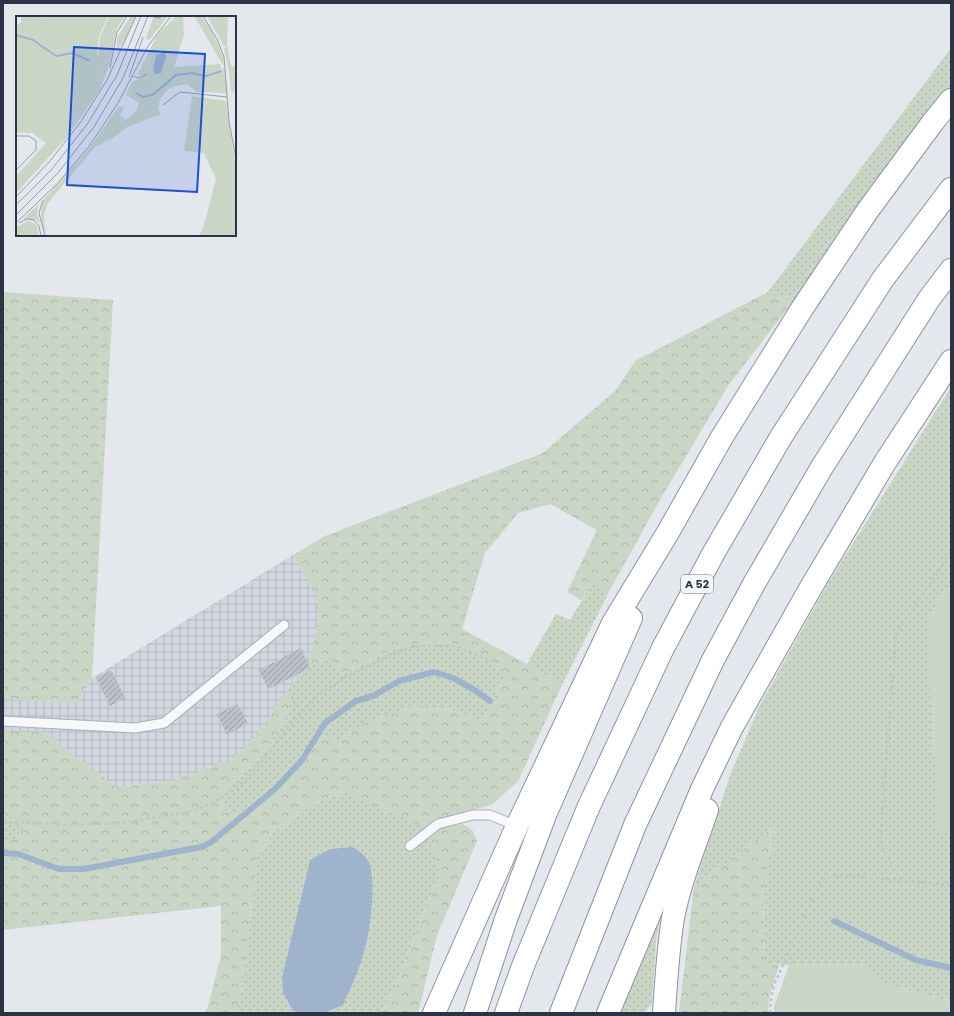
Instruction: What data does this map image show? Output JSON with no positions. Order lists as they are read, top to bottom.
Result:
{
  "streets": {
    "highway": ["A 52"]
  }
}
